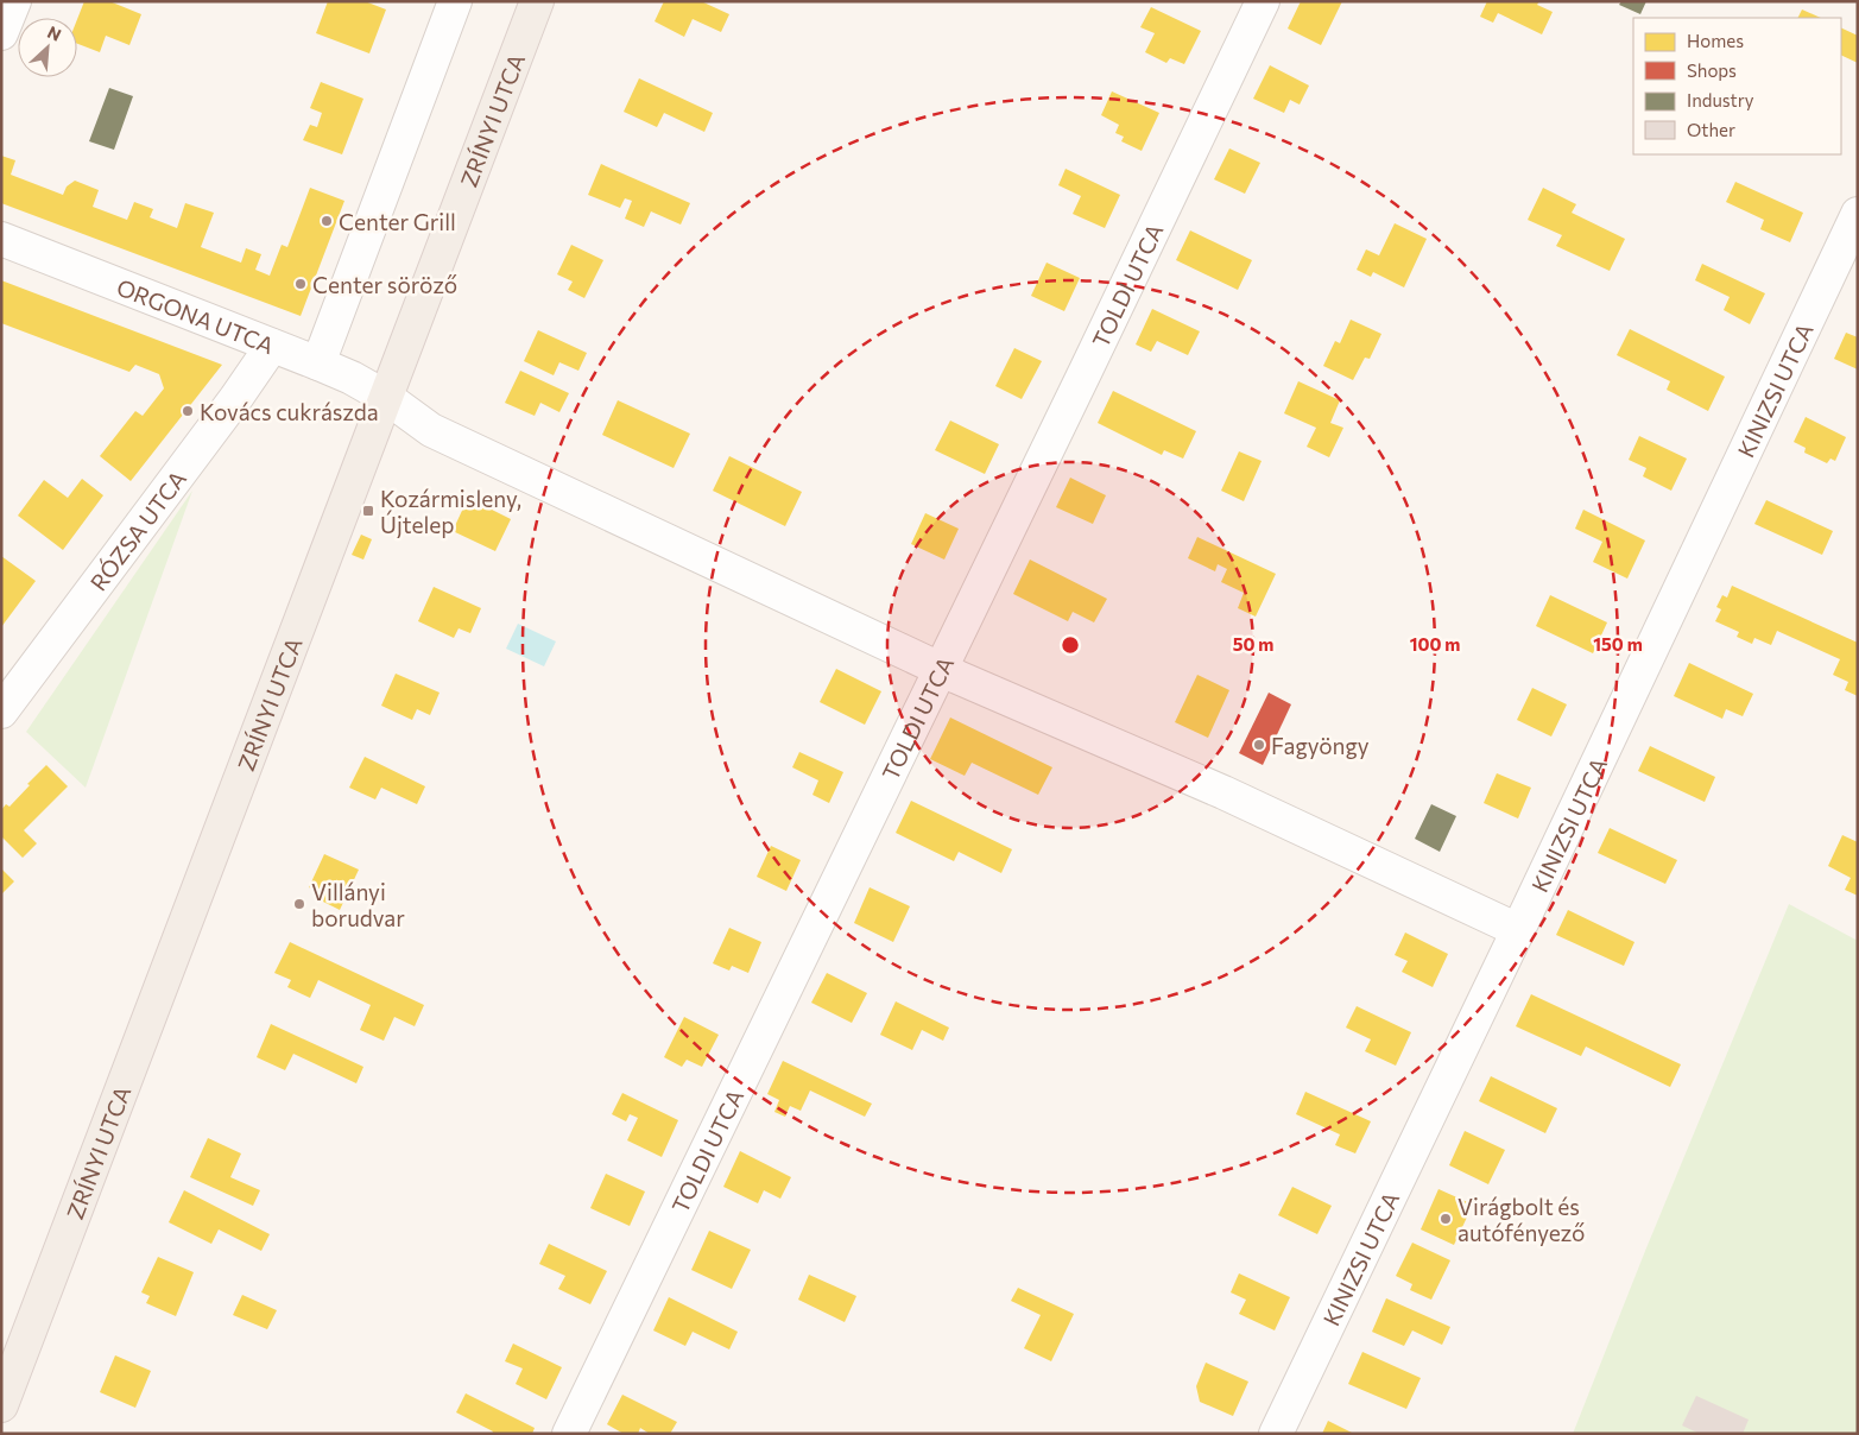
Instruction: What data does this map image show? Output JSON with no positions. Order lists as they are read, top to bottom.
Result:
{
  "streets": {
    "main road": ["ZRÍNYI UTCA"],
    "street": [
      "TOLDI UTCA",
      "ORGONA UTCA",
      "KINIZSI UTCA",
      "RÓZSA UTCA"
    ]
  },
  "crossings": [
    ["ZRÍNYI UTCA", "ORGONA UTCA"],
    ["TOLDI UTCA", "ORGONA UTCA"],
    ["ORGONA UTCA", "KINIZSI UTCA"],
    ["ORGONA UTCA", "RÓZSA UTCA"]
  ],
  "places": {
    "other": [
      "Center Grill",
      "Center söröző",
      "Kovács cukrászda",
      "Fagyöngy",
      "Villányi borudvar",
      "Virágbolt és autófényező"
    ],
    "transit": ["Kozármisleny, Újtelep"]
  },
  "legend": [
    "Homes",
    "Shops",
    "Industry",
    "Other"
  ],
  "north": "top right",
  "rings": ["50 m", "100 m", "150 m"]
}
